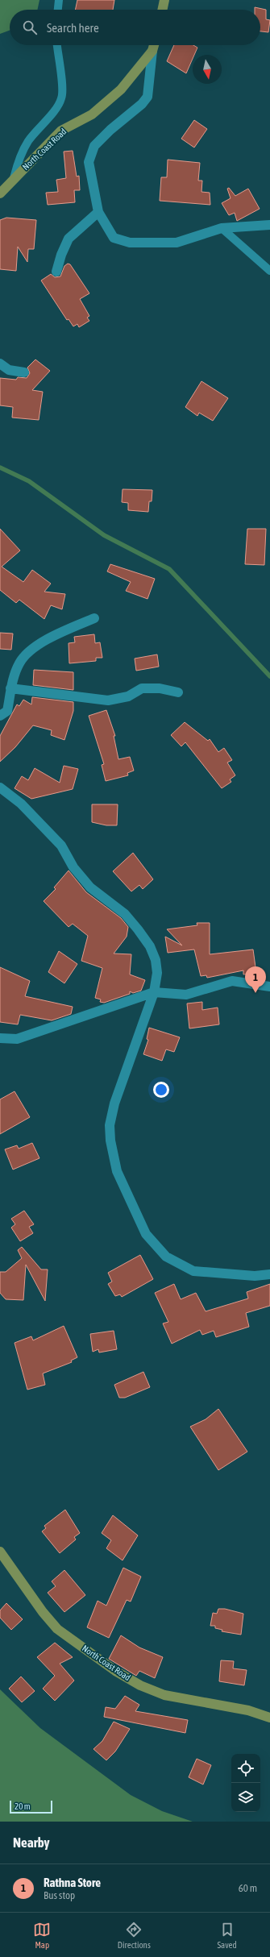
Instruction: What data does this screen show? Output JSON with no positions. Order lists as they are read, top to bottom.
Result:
{
  "streets": {
    "main road": ["North Coast Road"]
  },
  "scale_bar": "20 m",
  "north": "bottom",
  "page": {
    "search": "Search here",
    "pins": "1",
    "scale": "20 m",
    "heading": "Nearby",
    "list": [
      {
        "mark": "1",
        "name": "Rathna Store",
        "note": "Bus stop",
        "value": "60 m"
      }
    ],
    "nav": ["Map", "Directions", "Saved"]
  }
}
